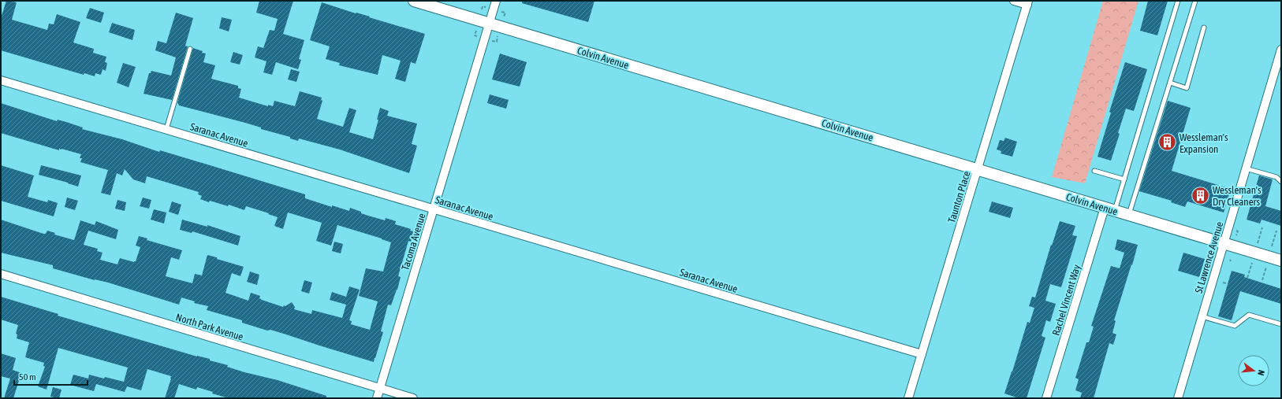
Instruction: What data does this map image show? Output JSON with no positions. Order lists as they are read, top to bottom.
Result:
{
  "streets": {
    "street": [
      "Colvin Avenue",
      "Saranac Avenue",
      "Taunton Place",
      "Tacoma Avenue",
      "St Lawrence Avenue",
      "Rachel Vincent Way",
      "North Park Avenue"
    ]
  },
  "crossings": [
    ["Colvin Avenue", "Taunton Place"],
    ["Colvin Avenue", "Tacoma Avenue"],
    ["Colvin Avenue", "St Lawrence Avenue"],
    ["Colvin Avenue", "Rachel Vincent Way"],
    ["Saranac Avenue", "Taunton Place"],
    ["Saranac Avenue", "Tacoma Avenue"],
    ["Tacoma Avenue", "North Park Avenue"]
  ],
  "places": {
    "building": ["Wessleman's Expansion", "Wessleman's Dry Cleaners"]
  },
  "scale_bar": "50 m",
  "north": "right"
}
